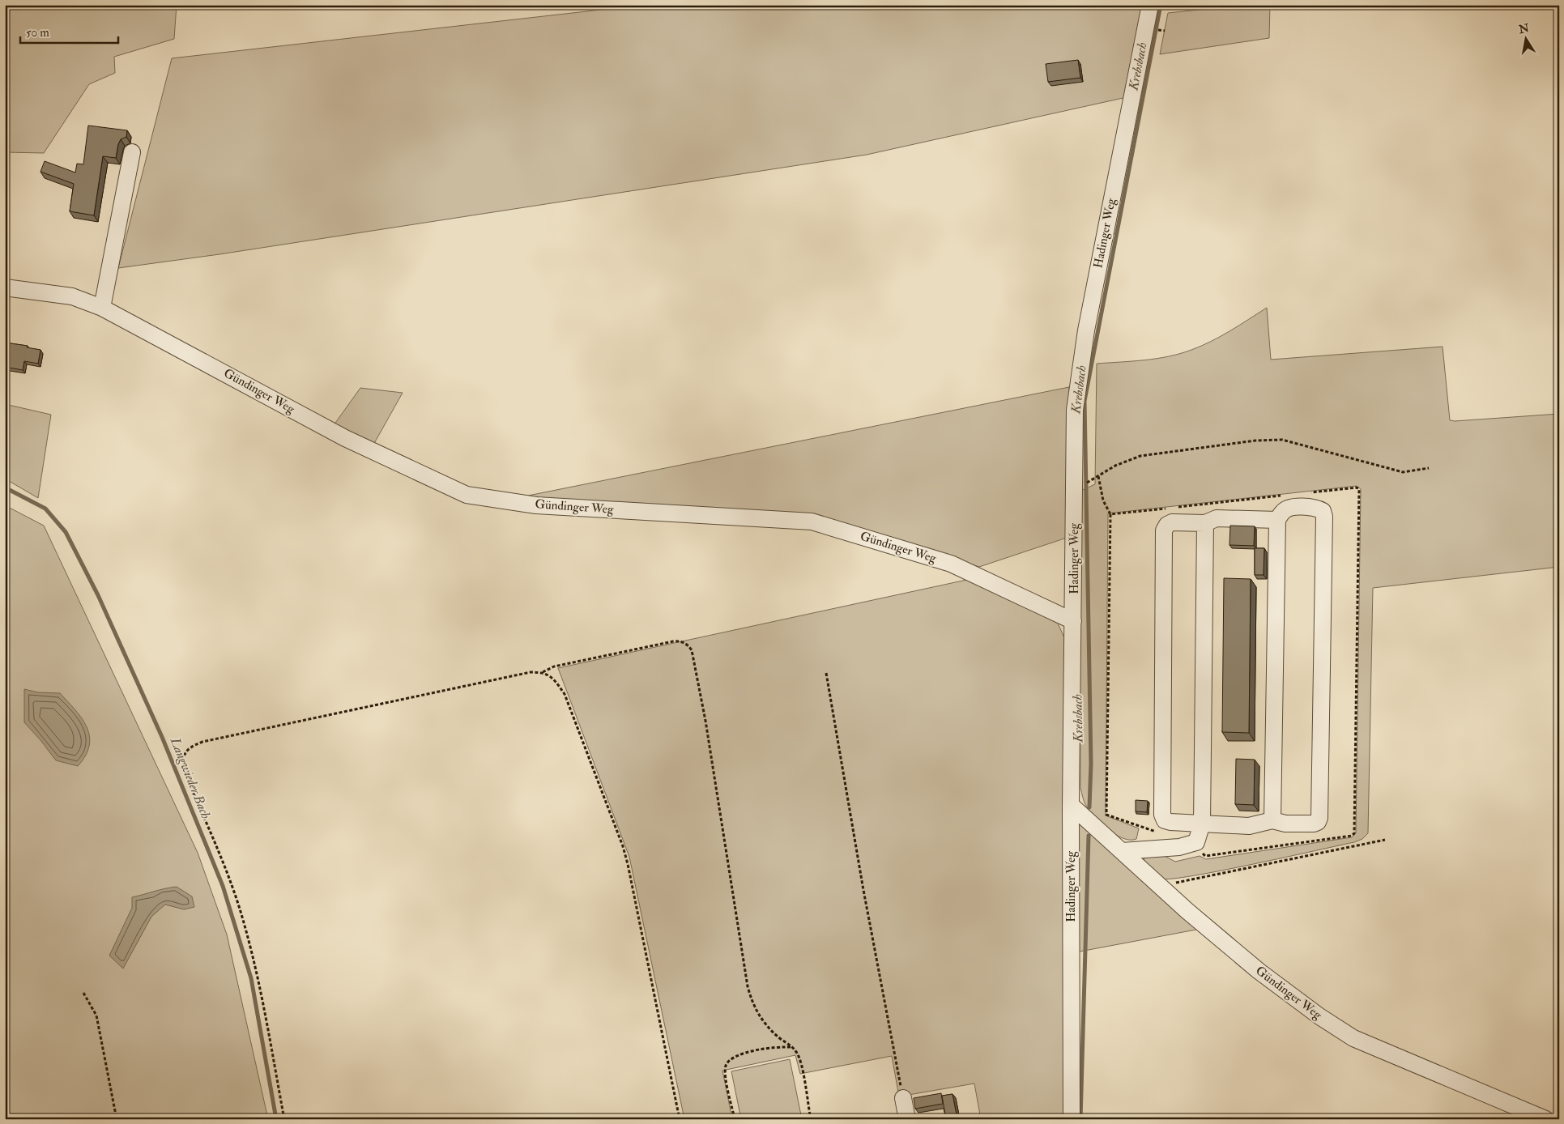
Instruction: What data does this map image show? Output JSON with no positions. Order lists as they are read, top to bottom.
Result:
{
  "streets": {
    "street": ["Hadinger Weg", "Gündinger Weg"]
  },
  "crossings": [
    ["Hadinger Weg", "Gündinger Weg"]
  ],
  "water": ["Krebsbach", "Langwieder Bach"],
  "scale_bar": "50 m",
  "north": "top"
}
